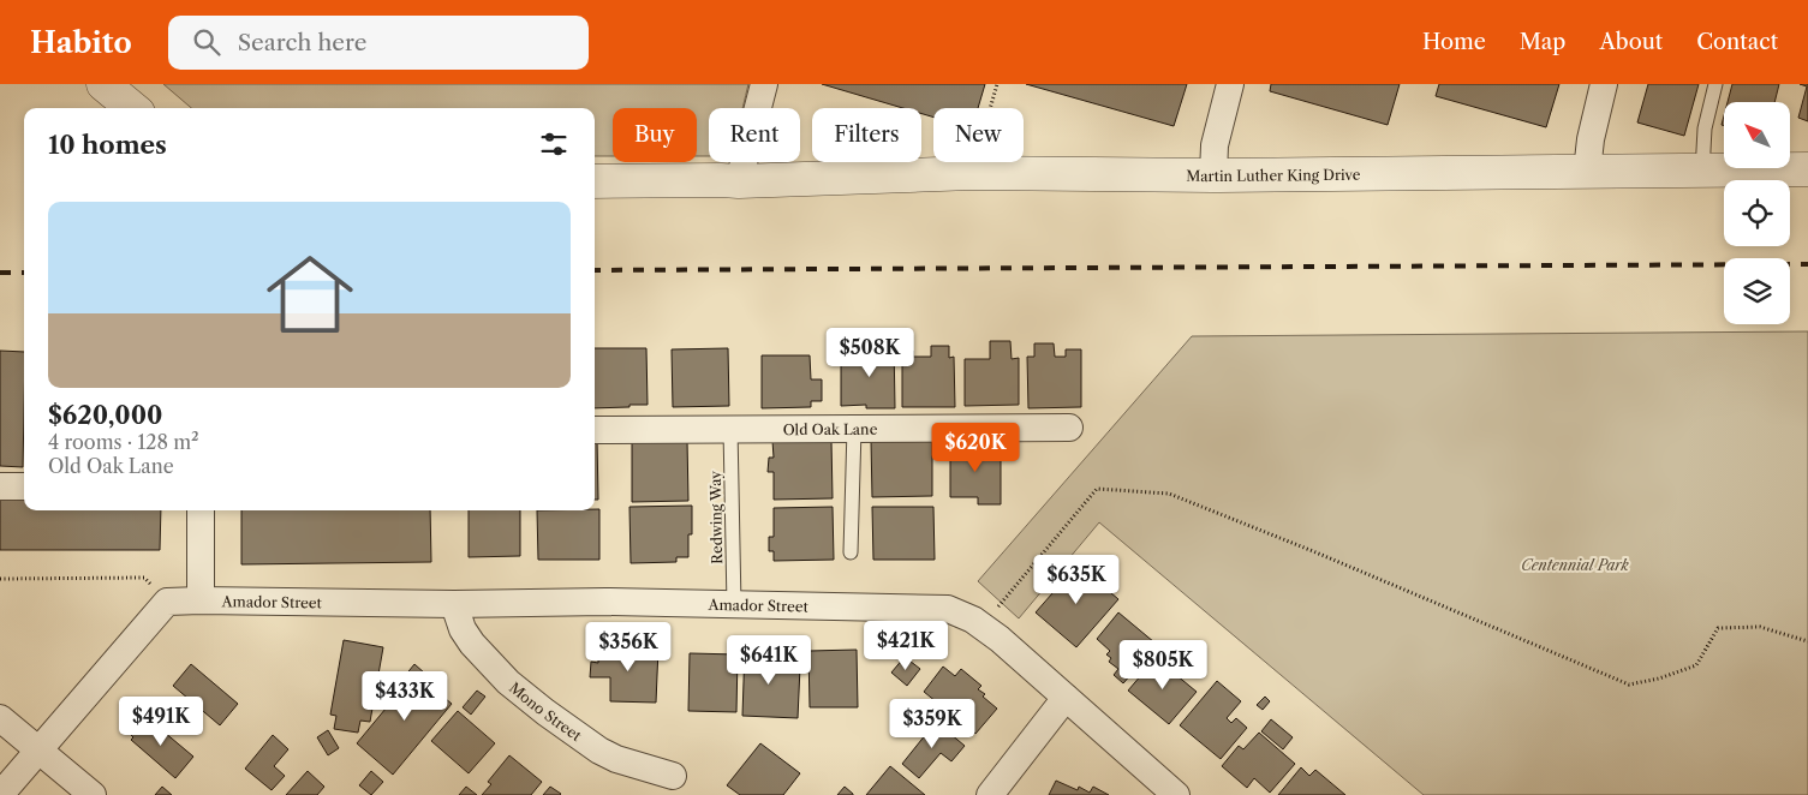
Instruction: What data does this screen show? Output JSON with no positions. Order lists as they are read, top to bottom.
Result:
{
  "streets": {
    "street": [
      "Martin Luther King Drive",
      "Old Oak Lane",
      "Amador Street",
      "Mono Street"
    ],
    "lane": ["Redwing Way"]
  },
  "crossings": [
    ["Old Oak Lane", "Redwing Way"],
    ["Redwing Way", "Amador Street"],
    ["Amador Street", "Mono Street"]
  ],
  "parks": ["Centennial Park"],
  "north": "top left",
  "page": {
    "header": "Habito",
    "search": "Search here",
    "nav": [
      "Home",
      "Map",
      "About",
      "Contact"
    ],
    "chip": [
      "Buy",
      "Rent",
      "Filters",
      "New"
    ],
    "heading": "10 homes",
    "list": [
      {
        "name": "$620,000",
        "note": "4 rooms · 128 m² · Old Oak Lane"
      }
    ],
    "price": [
      "$508K",
      "$620K",
      "$635K",
      "$421K",
      "$356K",
      "$641K",
      "$805K",
      "$433K",
      "$491K",
      "$359K"
    ]
  }
}
